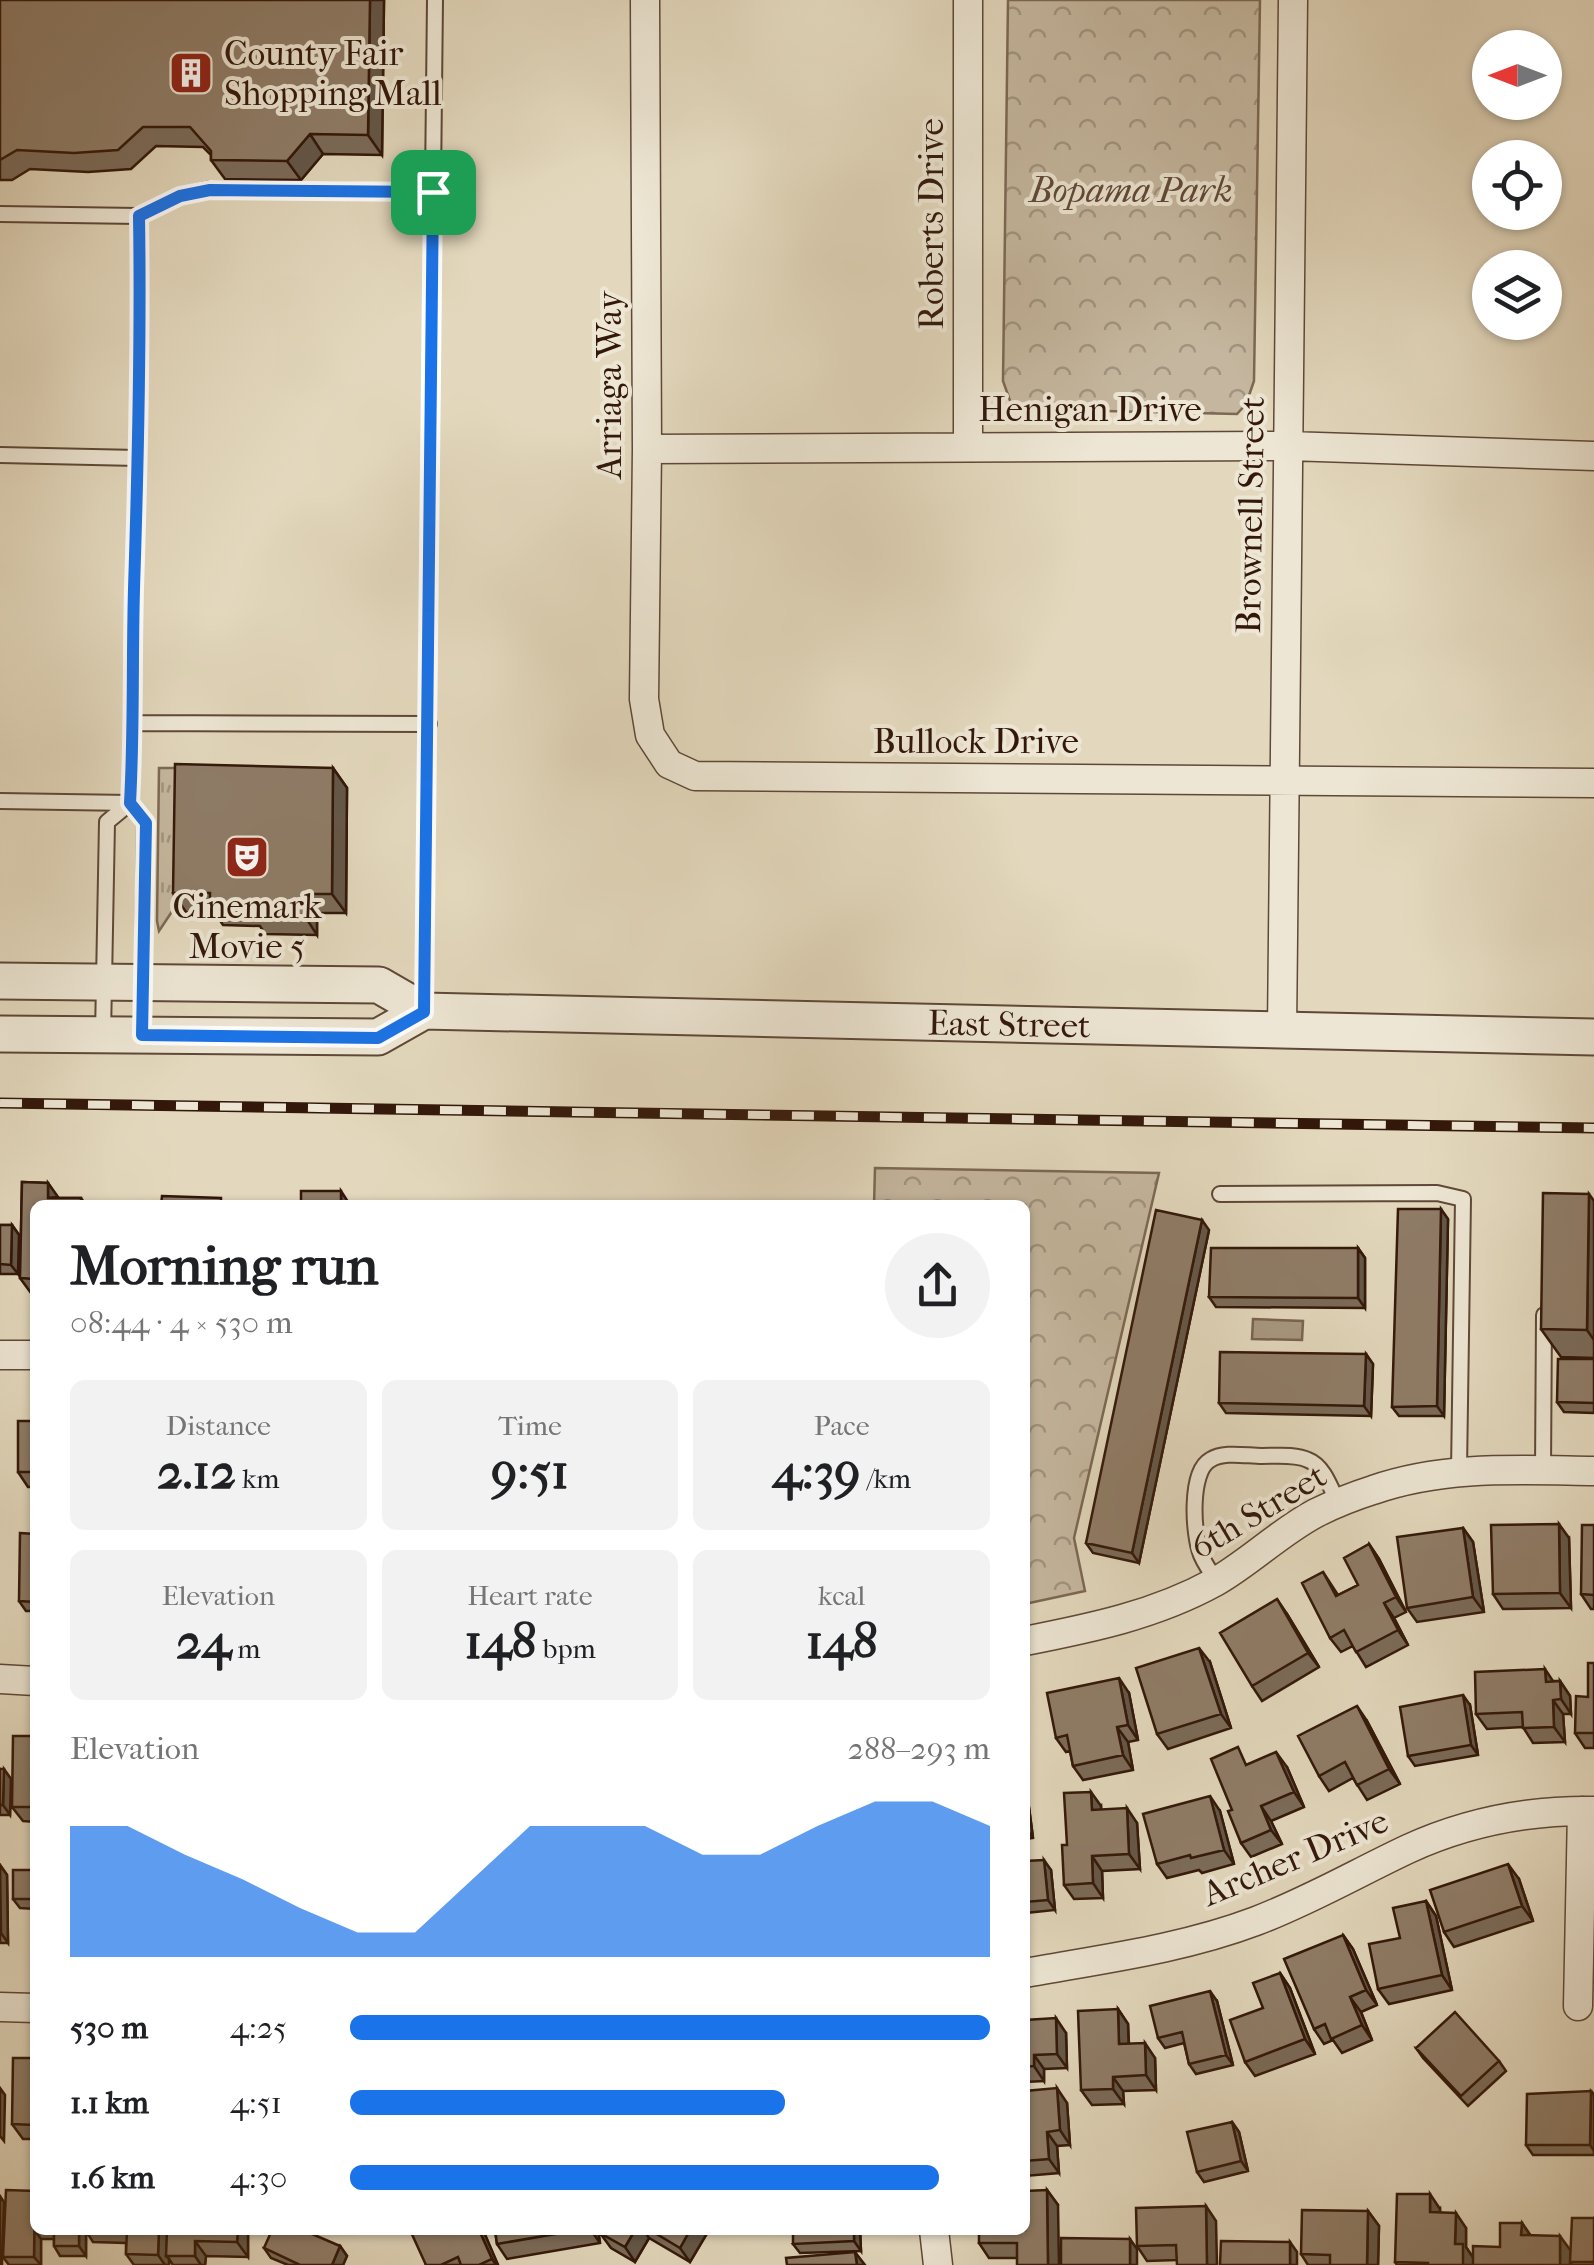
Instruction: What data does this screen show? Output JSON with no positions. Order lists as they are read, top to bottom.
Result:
{
  "streets": {
    "street": [
      "Roberts Drive",
      "Arriaga Way",
      "Henigan Drive",
      "Brownell Street",
      "Bullock Drive",
      "East Street",
      "6th Street",
      "Archer Drive"
    ]
  },
  "crossings": [
    ["Roberts Drive", "Henigan Drive"],
    ["Arriaga Way", "Henigan Drive"],
    ["Arriaga Way", "Bullock Drive"],
    ["Henigan Drive", "Brownell Street"],
    ["Brownell Street", "Bullock Drive"],
    ["Brownell Street", "East Street"]
  ],
  "parks": ["Bopama Park"],
  "places": {
    "building": ["County Fair Shopping Mall"],
    "theatre": ["Cinemark Movie 5"]
  },
  "north": "left",
  "page": {
    "heading": ["Morning run", "08:44 · 4 × 530 m"],
    "stats": [
      ["Distance", "2.12 km"],
      ["Time", "9:51"],
      ["Pace", "4:39 /km"],
      ["Elevation", "24 m"],
      ["Heart rate", "148 bpm"],
      ["kcal", "148"]
    ],
    "chart": ["Elevation", "288–293 m"],
    "list": [
      {
        "name": "530 m",
        "note": "4:25"
      },
      {
        "name": "1.1 km",
        "note": "4:51"
      },
      {
        "name": "1.6 km",
        "note": "4:30"
      }
    ]
  }
}
